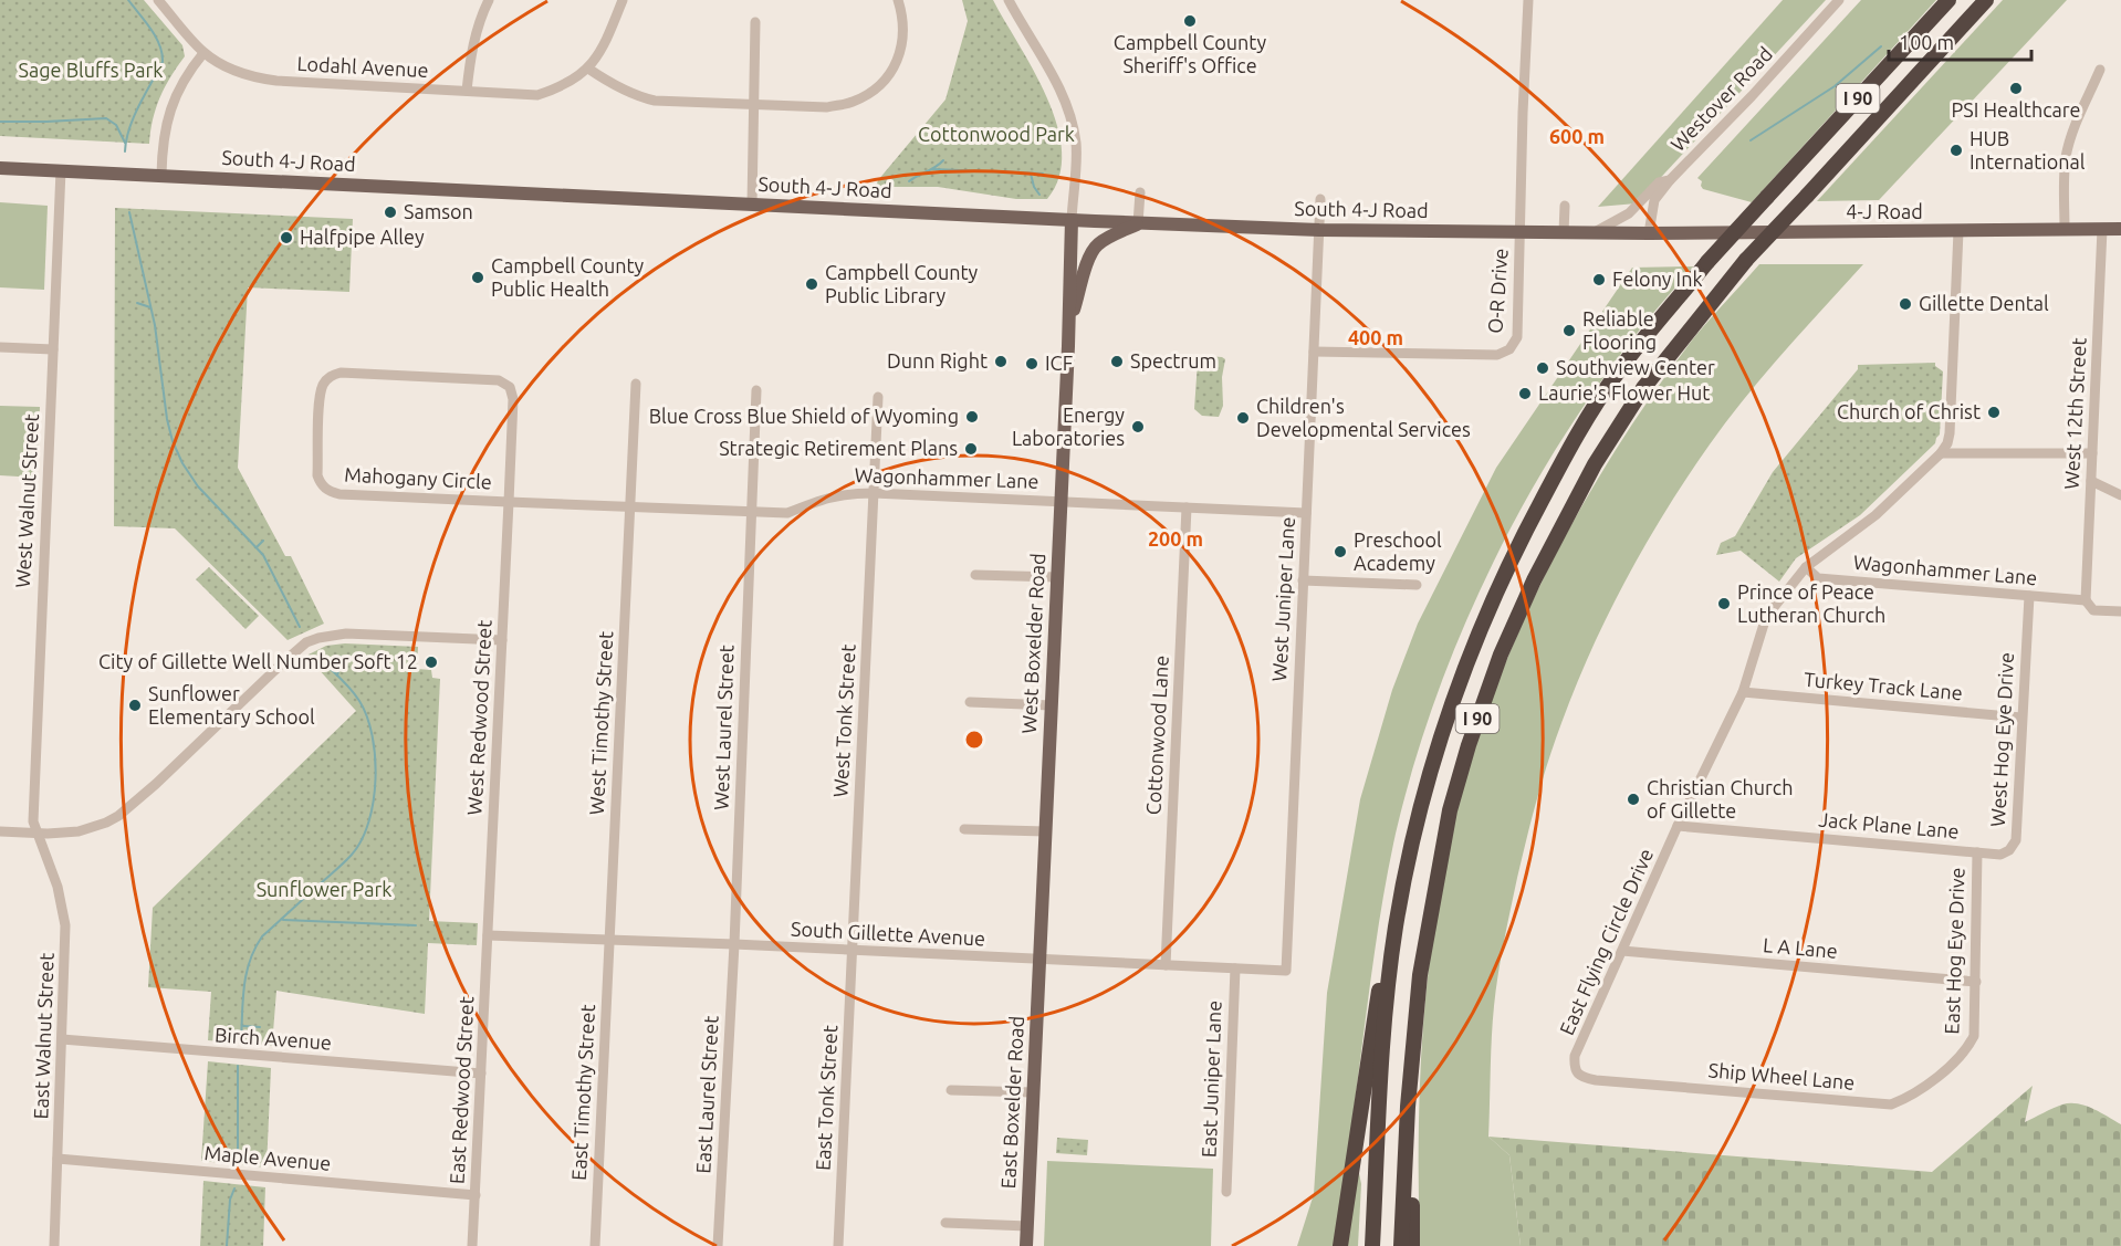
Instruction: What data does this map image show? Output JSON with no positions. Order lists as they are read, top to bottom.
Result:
{
  "streets": {
    "highway": ["I 90"],
    "main road": [
      "South 4-J Road",
      "4-J Road",
      "West Boxelder Road",
      "East Boxelder Road"
    ],
    "street": [
      "Lodahl Avenue",
      "Westover Road",
      "O-R Drive",
      "West 12th Street",
      "Mahogany Circle",
      "Wagonhammer Lane",
      "West Walnut Street",
      "West Juniper Lane",
      "Turkey Track Lane",
      "West Redwood Street",
      "West Tonk Street",
      "West Timothy Street",
      "West Laurel Street",
      "Cottonwood Lane",
      "West Hog Eye Drive",
      "Jack Plane Lane",
      "South Gillette Avenue",
      "East Flying Circle Drive",
      "L A Lane",
      "East Hog Eye Drive",
      "East Walnut Street",
      "Birch Avenue",
      "Ship Wheel Lane",
      "East Juniper Lane",
      "East Redwood Street",
      "East Timothy Street",
      "East Laurel Street",
      "East Tonk Street",
      "Maple Avenue"
    ]
  },
  "crossings": [
    ["Westover Road", "South 4-J Road"],
    ["Westover Road", "4-J Road"],
    ["South 4-J Road", "4-J Road"],
    ["South 4-J Road", "O-R Drive"],
    ["South 4-J Road", "West Walnut Street"],
    ["South 4-J Road", "West Juniper Lane"],
    ["4-J Road", "West 12th Street"],
    ["O-R Drive", "West Juniper Lane"],
    ["West 12th Street", "Wagonhammer Lane"],
    ["Mahogany Circle", "Wagonhammer Lane"],
    ["Mahogany Circle", "West Redwood Street"],
    ["Wagonhammer Lane", "West Juniper Lane"],
    ["Wagonhammer Lane", "West Boxelder Road"],
    ["Wagonhammer Lane", "West Redwood Street"],
    ["Wagonhammer Lane", "West Tonk Street"],
    ["Wagonhammer Lane", "West Timothy Street"],
    ["Wagonhammer Lane", "West Laurel Street"],
    ["Wagonhammer Lane", "Cottonwood Lane"],
    ["Wagonhammer Lane", "West Hog Eye Drive"],
    ["Wagonhammer Lane", "East Flying Circle Drive"],
    ["West Walnut Street", "East Walnut Street"],
    ["West Juniper Lane", "South Gillette Avenue"],
    ["West Boxelder Road", "South Gillette Avenue"],
    ["West Boxelder Road", "East Boxelder Road"],
    ["Turkey Track Lane", "West Hog Eye Drive"],
    ["Turkey Track Lane", "East Flying Circle Drive"],
    ["West Redwood Street", "South Gillette Avenue"],
    ["West Redwood Street", "East Redwood Street"],
    ["West Tonk Street", "South Gillette Avenue"],
    ["West Tonk Street", "East Tonk Street"],
    ["West Timothy Street", "South Gillette Avenue"],
    ["West Timothy Street", "East Timothy Street"],
    ["West Laurel Street", "South Gillette Avenue"],
    ["West Laurel Street", "East Laurel Street"],
    ["Cottonwood Lane", "South Gillette Avenue"],
    ["West Hog Eye Drive", "Jack Plane Lane"],
    ["West Hog Eye Drive", "East Hog Eye Drive"],
    ["Jack Plane Lane", "East Flying Circle Drive"],
    ["Jack Plane Lane", "East Hog Eye Drive"],
    ["South Gillette Avenue", "East Juniper Lane"],
    ["South Gillette Avenue", "East Redwood Street"],
    ["South Gillette Avenue", "East Timothy Street"],
    ["South Gillette Avenue", "East Laurel Street"],
    ["South Gillette Avenue", "East Tonk Street"],
    ["South Gillette Avenue", "East Boxelder Road"],
    ["East Flying Circle Drive", "L A Lane"],
    ["East Flying Circle Drive", "Ship Wheel Lane"],
    ["L A Lane", "East Hog Eye Drive"],
    ["East Hog Eye Drive", "Ship Wheel Lane"],
    ["East Walnut Street", "Birch Avenue"],
    ["East Walnut Street", "Maple Avenue"],
    ["Birch Avenue", "East Redwood Street"],
    ["East Redwood Street", "Maple Avenue"]
  ],
  "parks": ["Sage Bluffs Park", "Cottonwood Park", "Sunflower Park"],
  "places": [
    "Campbell County Sheriff's Office",
    "PSI Healthcare",
    "HUB International",
    "Samson",
    "Halfpipe Alley",
    "Campbell County Public Health",
    "Felony Ink",
    "Campbell County Public Library",
    "Gillette Dental",
    "Reliable Flooring",
    "Dunn Right",
    "Spectrum",
    "ICF",
    "Southview Center",
    "Laurie's Flower Hut",
    "Church of Christ",
    "Blue Cross Blue Shield of Wyoming",
    "Children's Developmental Services",
    "Energy Laboratories",
    "Strategic Retirement Plans",
    "Preschool Academy",
    "Prince of Peace Lutheran Church",
    "City of Gillette Well Number Soft 12",
    "Sunflower Elementary School",
    "Christian Church of Gillette"
  ],
  "scale_bar": "100 m",
  "rings": ["600 m", "400 m", "200 m"]
}
